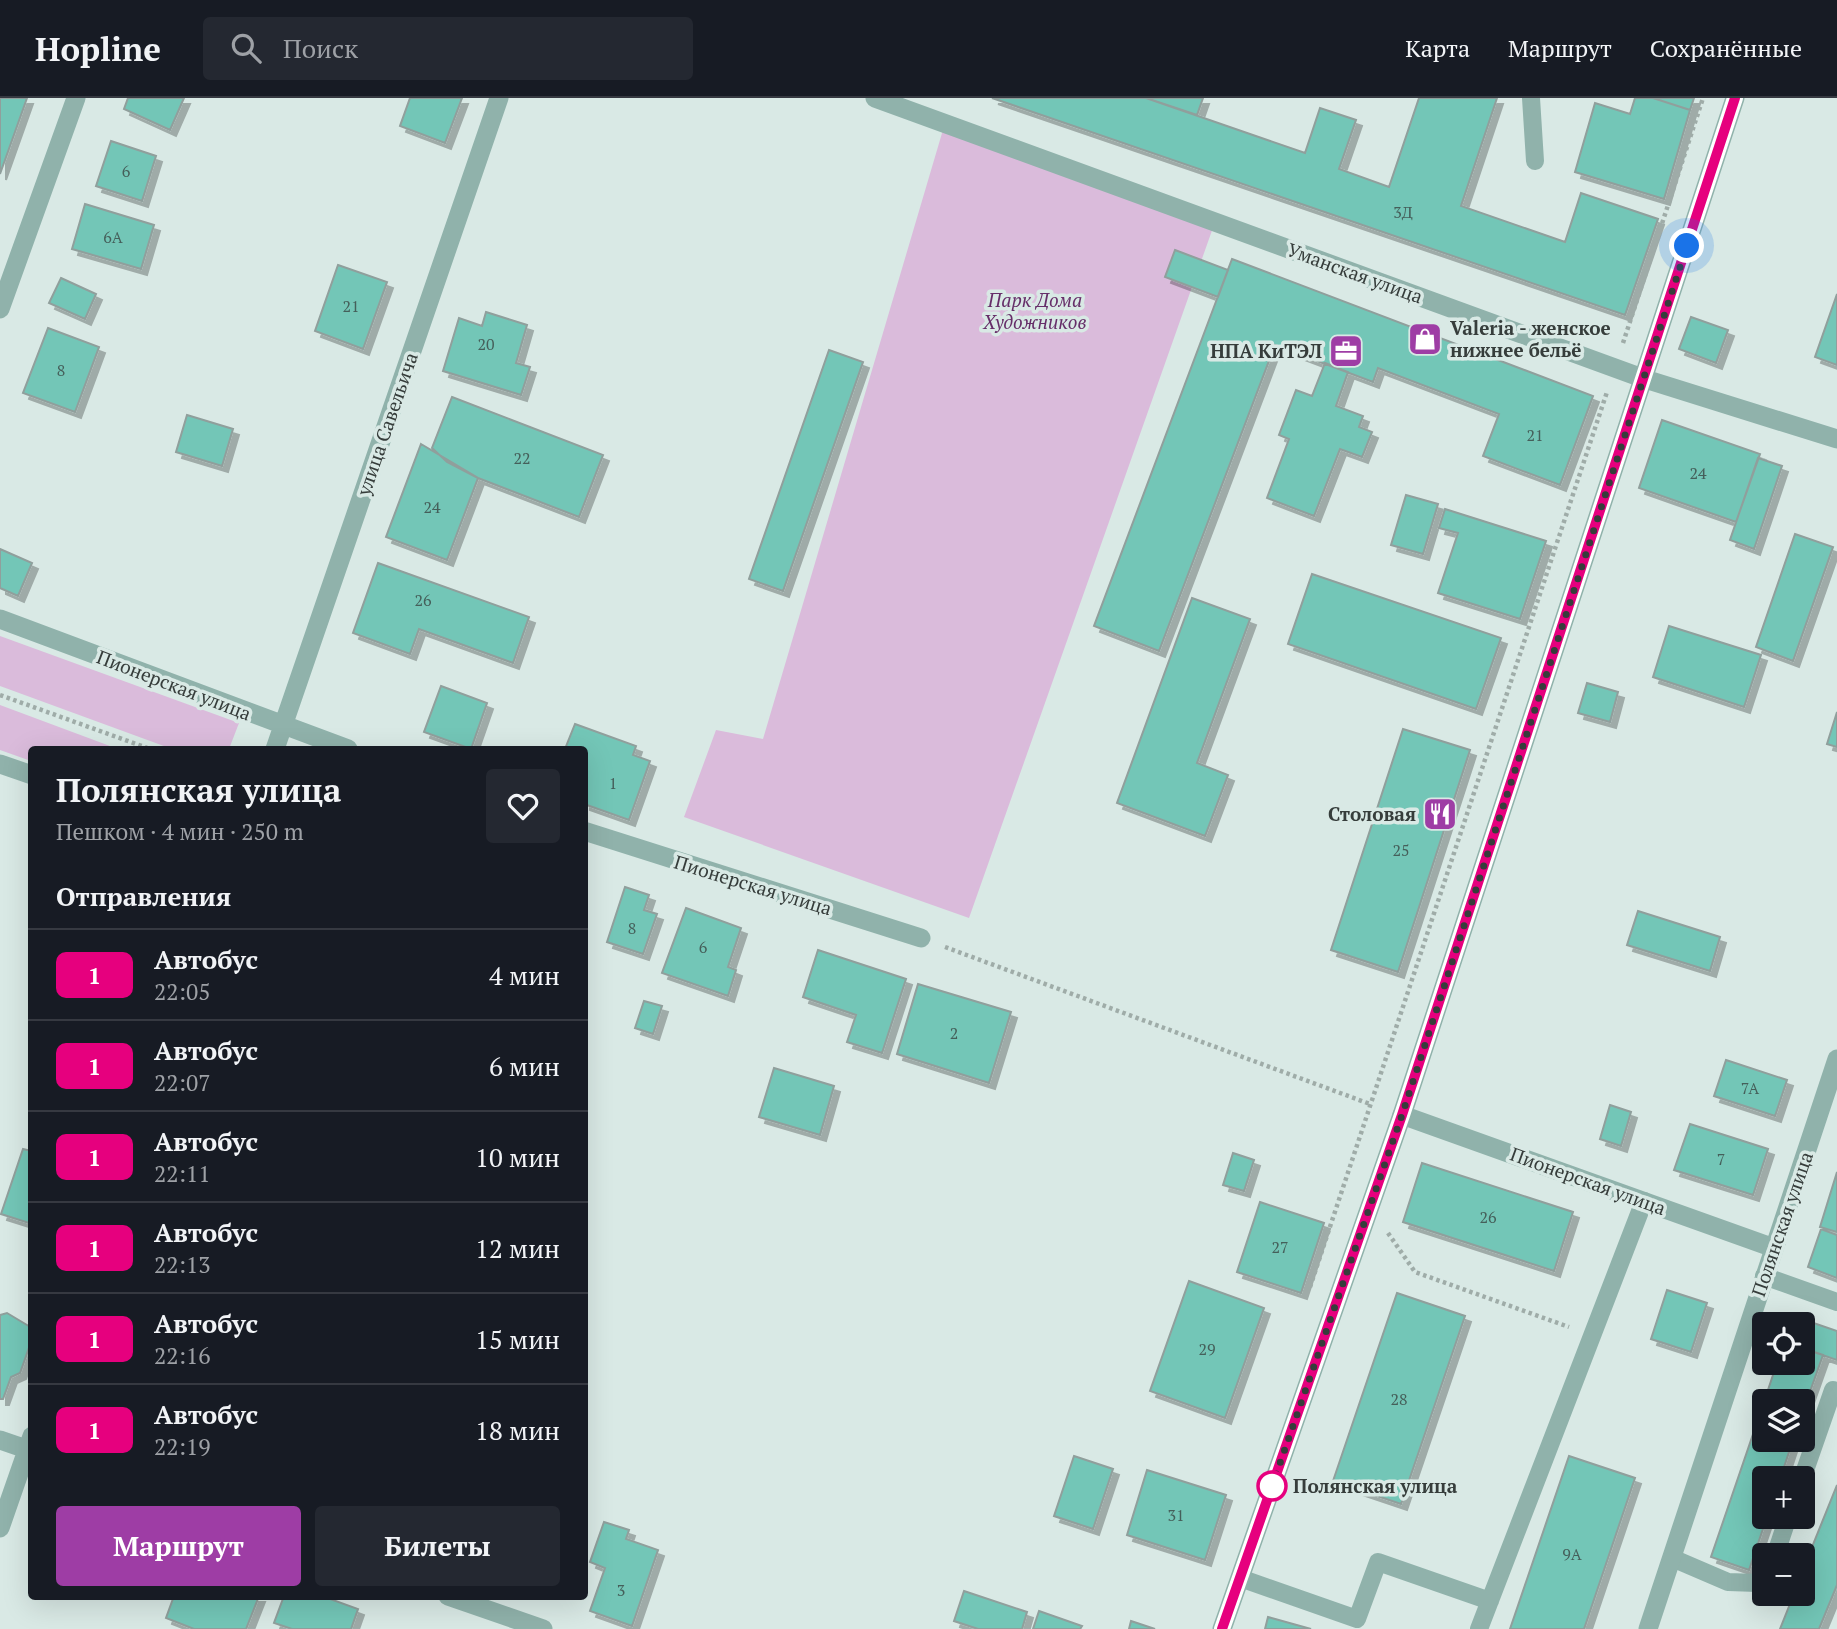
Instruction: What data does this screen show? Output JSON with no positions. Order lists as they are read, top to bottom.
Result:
{
  "streets": {
    "street": [
      "Уманская улица",
      "улица Савельича",
      "Пионерская улица",
      "Полянская улица"
    ]
  },
  "crossings": [
    ["улица Савельича", "Пионерская улица"],
    ["Пионерская улица", "Полянская улица"]
  ],
  "parks": ["Парк Дома Художников"],
  "places": {
    "shop": ["Valeria - женское нижнее бельё"],
    "office": ["НПА КиТЭЛ"],
    "restaurant": ["Столовая"],
    "other": ["Полянская улица"]
  },
  "lines": ["bus line 1"],
  "house_numbers": [
    "6",
    "3Д",
    "6А",
    "21",
    "20",
    "8",
    "21",
    "22",
    "24",
    "24",
    "26",
    "1",
    "25",
    "8",
    "6",
    "2",
    "7А",
    "7",
    "26",
    "27",
    "29",
    "28",
    "31",
    "9А",
    "3"
  ],
  "page": {
    "header": "Hopline",
    "search": "Поиск",
    "nav": ["Карта", "Маршрут", "Сохранённые"],
    "heading": [
      ["Полянская улица", "Пешком · 4 мин · 250 m"],
      "Отправления"
    ],
    "list": [
      {
        "mark": "1",
        "name": "Автобус",
        "note": "22:05",
        "value": "4 мин"
      },
      {
        "mark": "1",
        "name": "Автобус",
        "note": "22:07",
        "value": "6 мин"
      },
      {
        "mark": "1",
        "name": "Автобус",
        "note": "22:11",
        "value": "10 мин"
      },
      {
        "mark": "1",
        "name": "Автобус",
        "note": "22:13",
        "value": "12 мин"
      },
      {
        "mark": "1",
        "name": "Автобус",
        "note": "22:16",
        "value": "15 мин"
      },
      {
        "mark": "1",
        "name": "Автобус",
        "note": "22:19",
        "value": "18 мин"
      }
    ],
    "map_buttons": ["+", "−"],
    "buttons": ["Маршрут", "Билеты"]
  }
}
